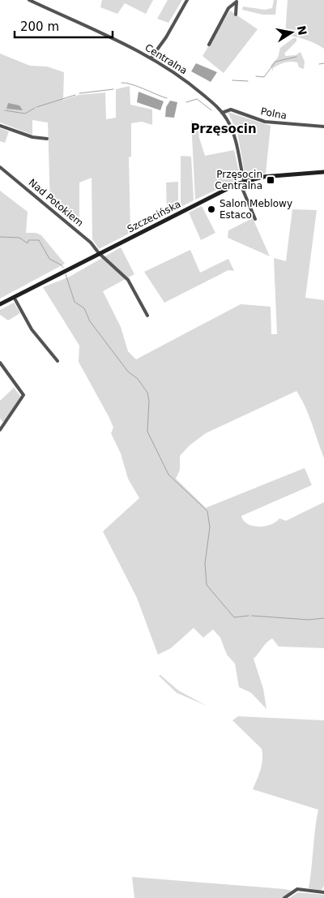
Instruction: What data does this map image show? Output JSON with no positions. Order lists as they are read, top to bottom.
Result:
{
  "streets": {
    "street": [
      "Centralna",
      "Polna",
      "Nad Potokiem",
      "Szczecińska"
    ]
  },
  "crossings": [
    ["Centralna", "Polna"],
    ["Centralna", "Szczecińska"],
    ["Nad Potokiem", "Szczecińska"]
  ],
  "districts": ["Przęsocin"],
  "places": {
    "transit": ["Przęsocin Centralna"],
    "other": ["Salon Meblowy Estaco"]
  },
  "scale_bar": "200 m",
  "north": "right"
}
